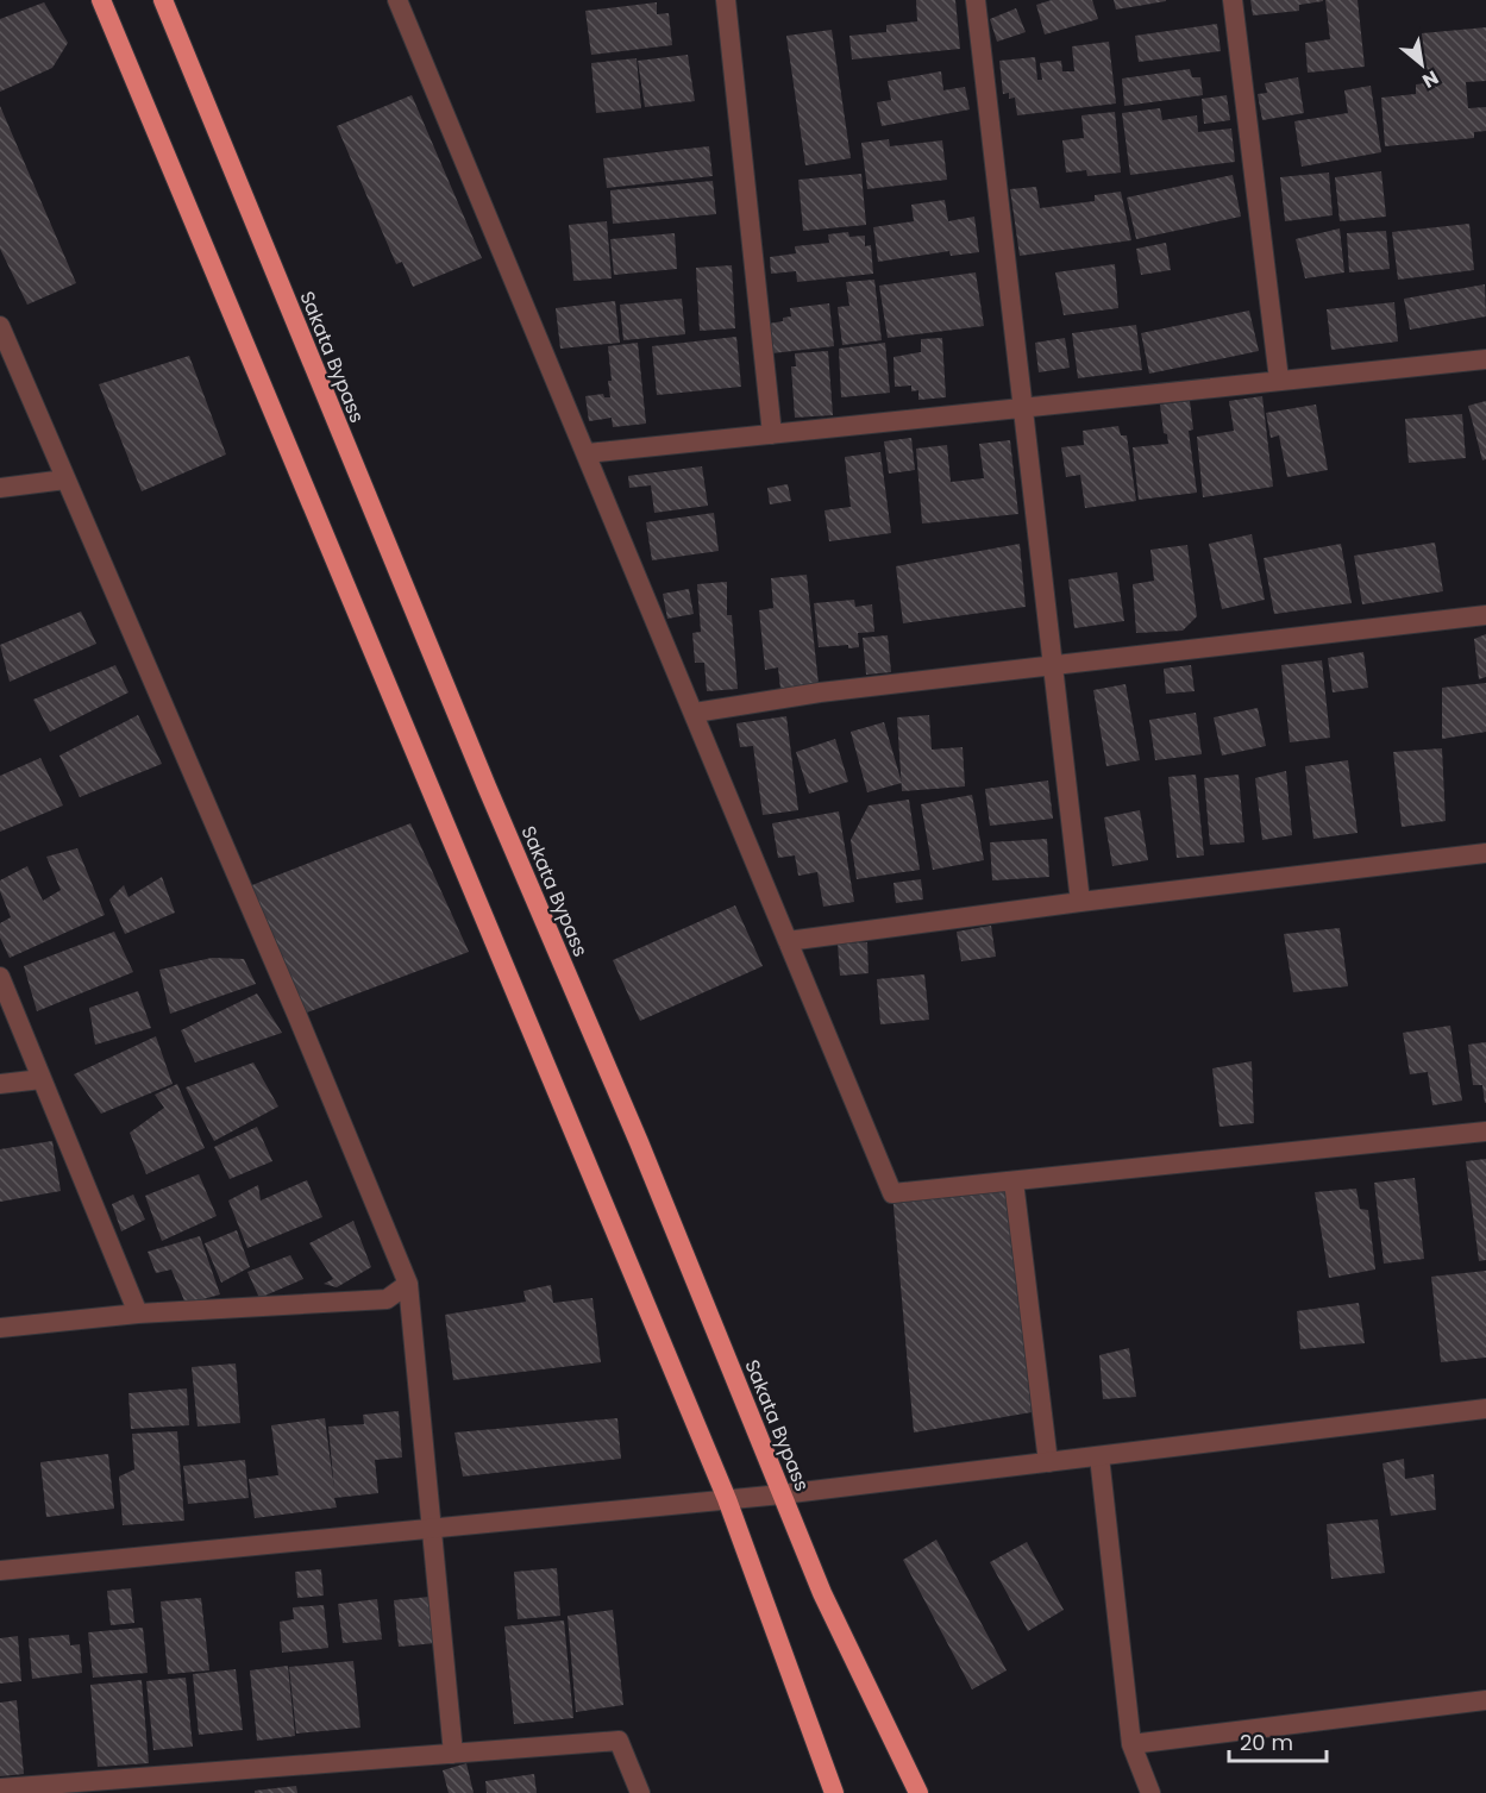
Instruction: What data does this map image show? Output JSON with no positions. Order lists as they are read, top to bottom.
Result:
{
  "streets": {
    "highway": ["Sakata Bypass"]
  },
  "scale_bar": "20 m",
  "north": "bottom right"
}
